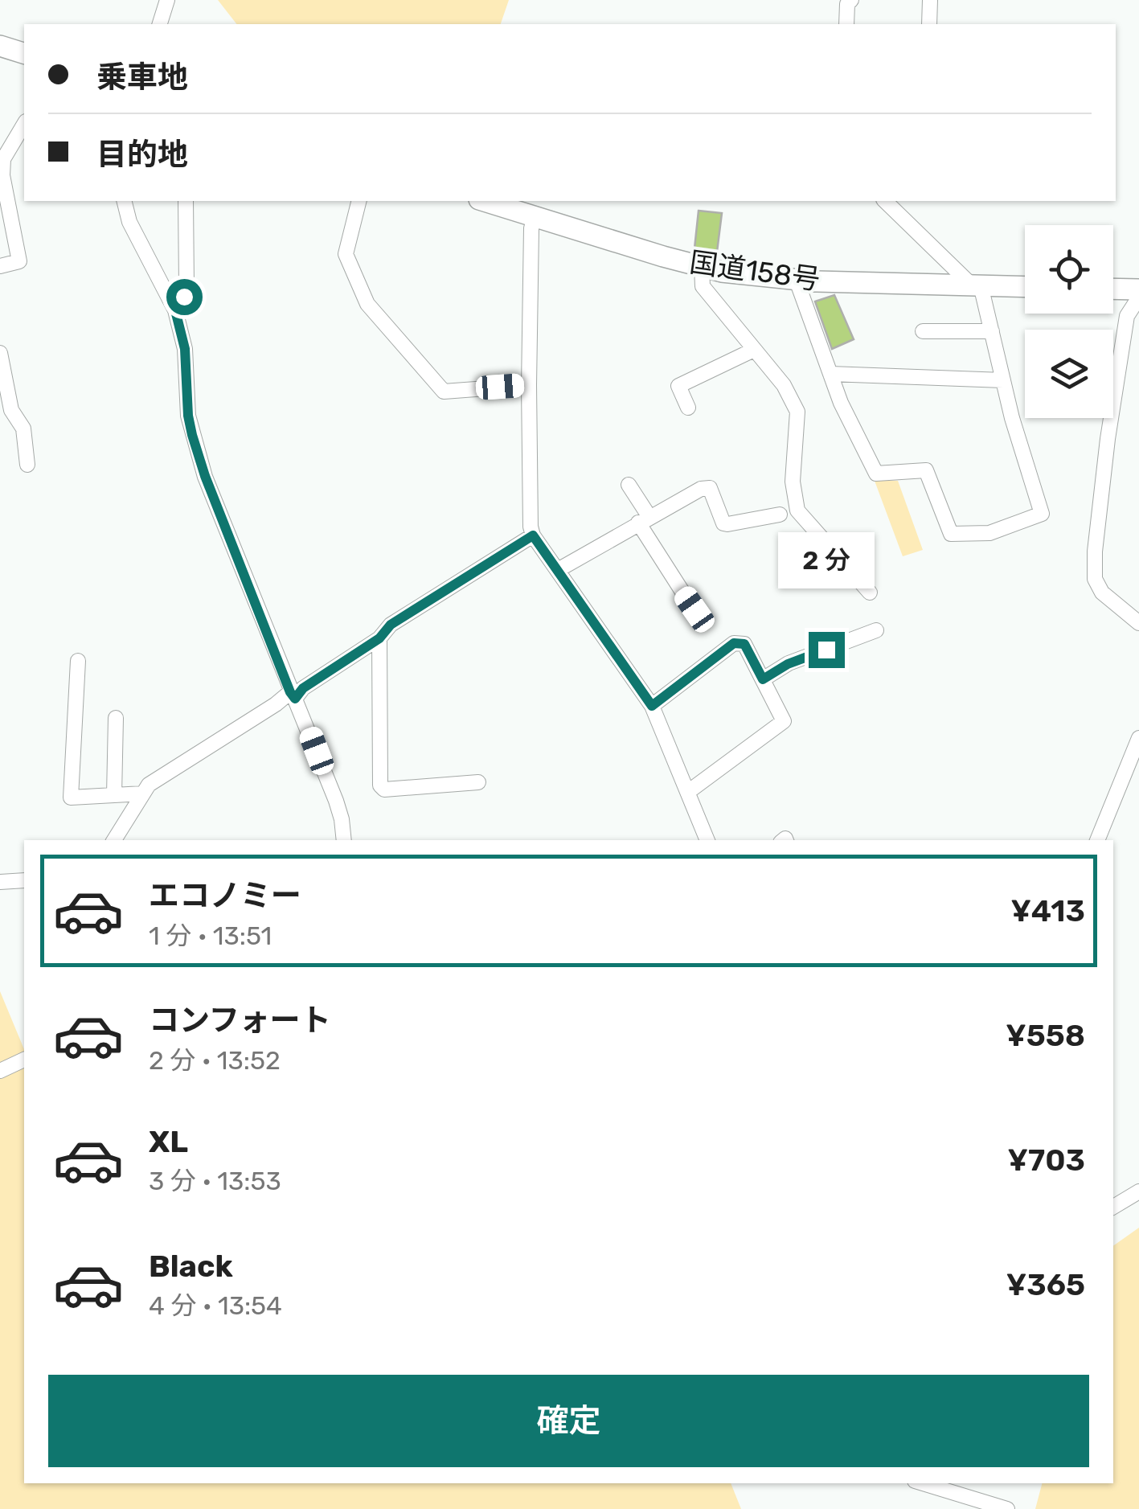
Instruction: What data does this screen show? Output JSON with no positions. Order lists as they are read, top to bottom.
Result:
{
  "streets": {
    "highway": ["国道158号"]
  },
  "page": {
    "banner": ["乗車地", "目的地"],
    "bubble": "2 分",
    "list": [
      {
        "name": "エコノミー",
        "note": "1 分 · 13:51",
        "value": "¥413"
      },
      {
        "name": "コンフォート",
        "note": "2 分 · 13:52",
        "value": "¥558"
      },
      {
        "name": "XL",
        "note": "3 分 · 13:53",
        "value": "¥703"
      },
      {
        "name": "Black",
        "note": "4 分 · 13:54",
        "value": "¥365"
      }
    ],
    "buttons": "確定"
  }
}
